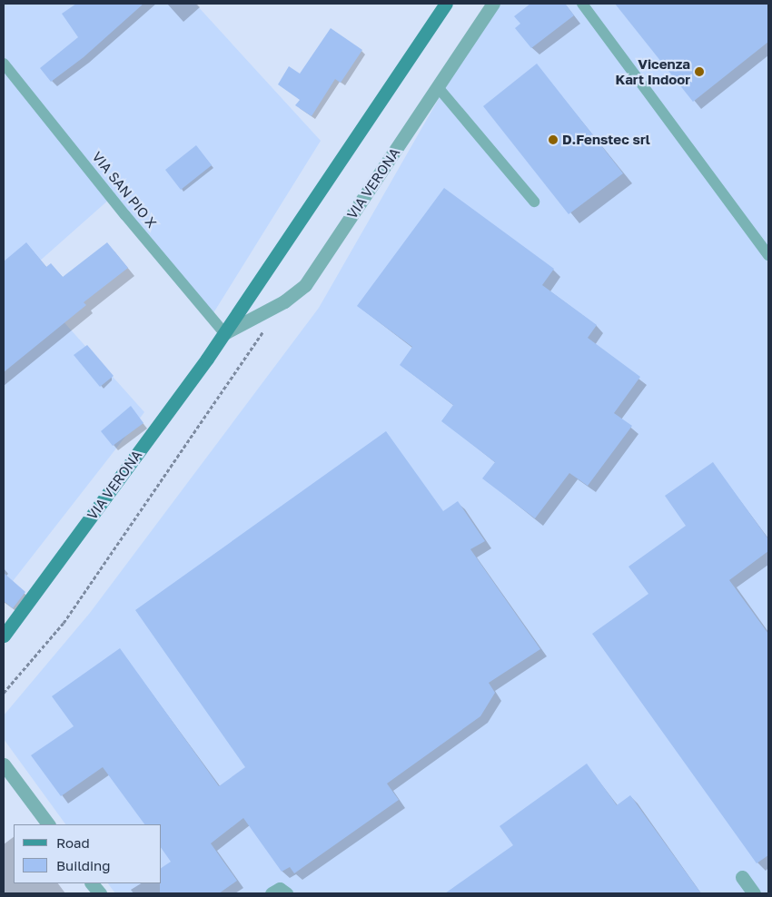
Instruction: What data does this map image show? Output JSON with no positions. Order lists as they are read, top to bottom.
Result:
{
  "streets": {
    "main road": ["VIA VERONA"],
    "lane": ["VIA SAN PIO X"]
  },
  "crossings": [
    ["VIA VERONA", "VIA SAN PIO X"]
  ],
  "places": ["Vicenza Kart Indoor", "D.Fenstec srl"],
  "legend": ["Road", "Building"]
}
